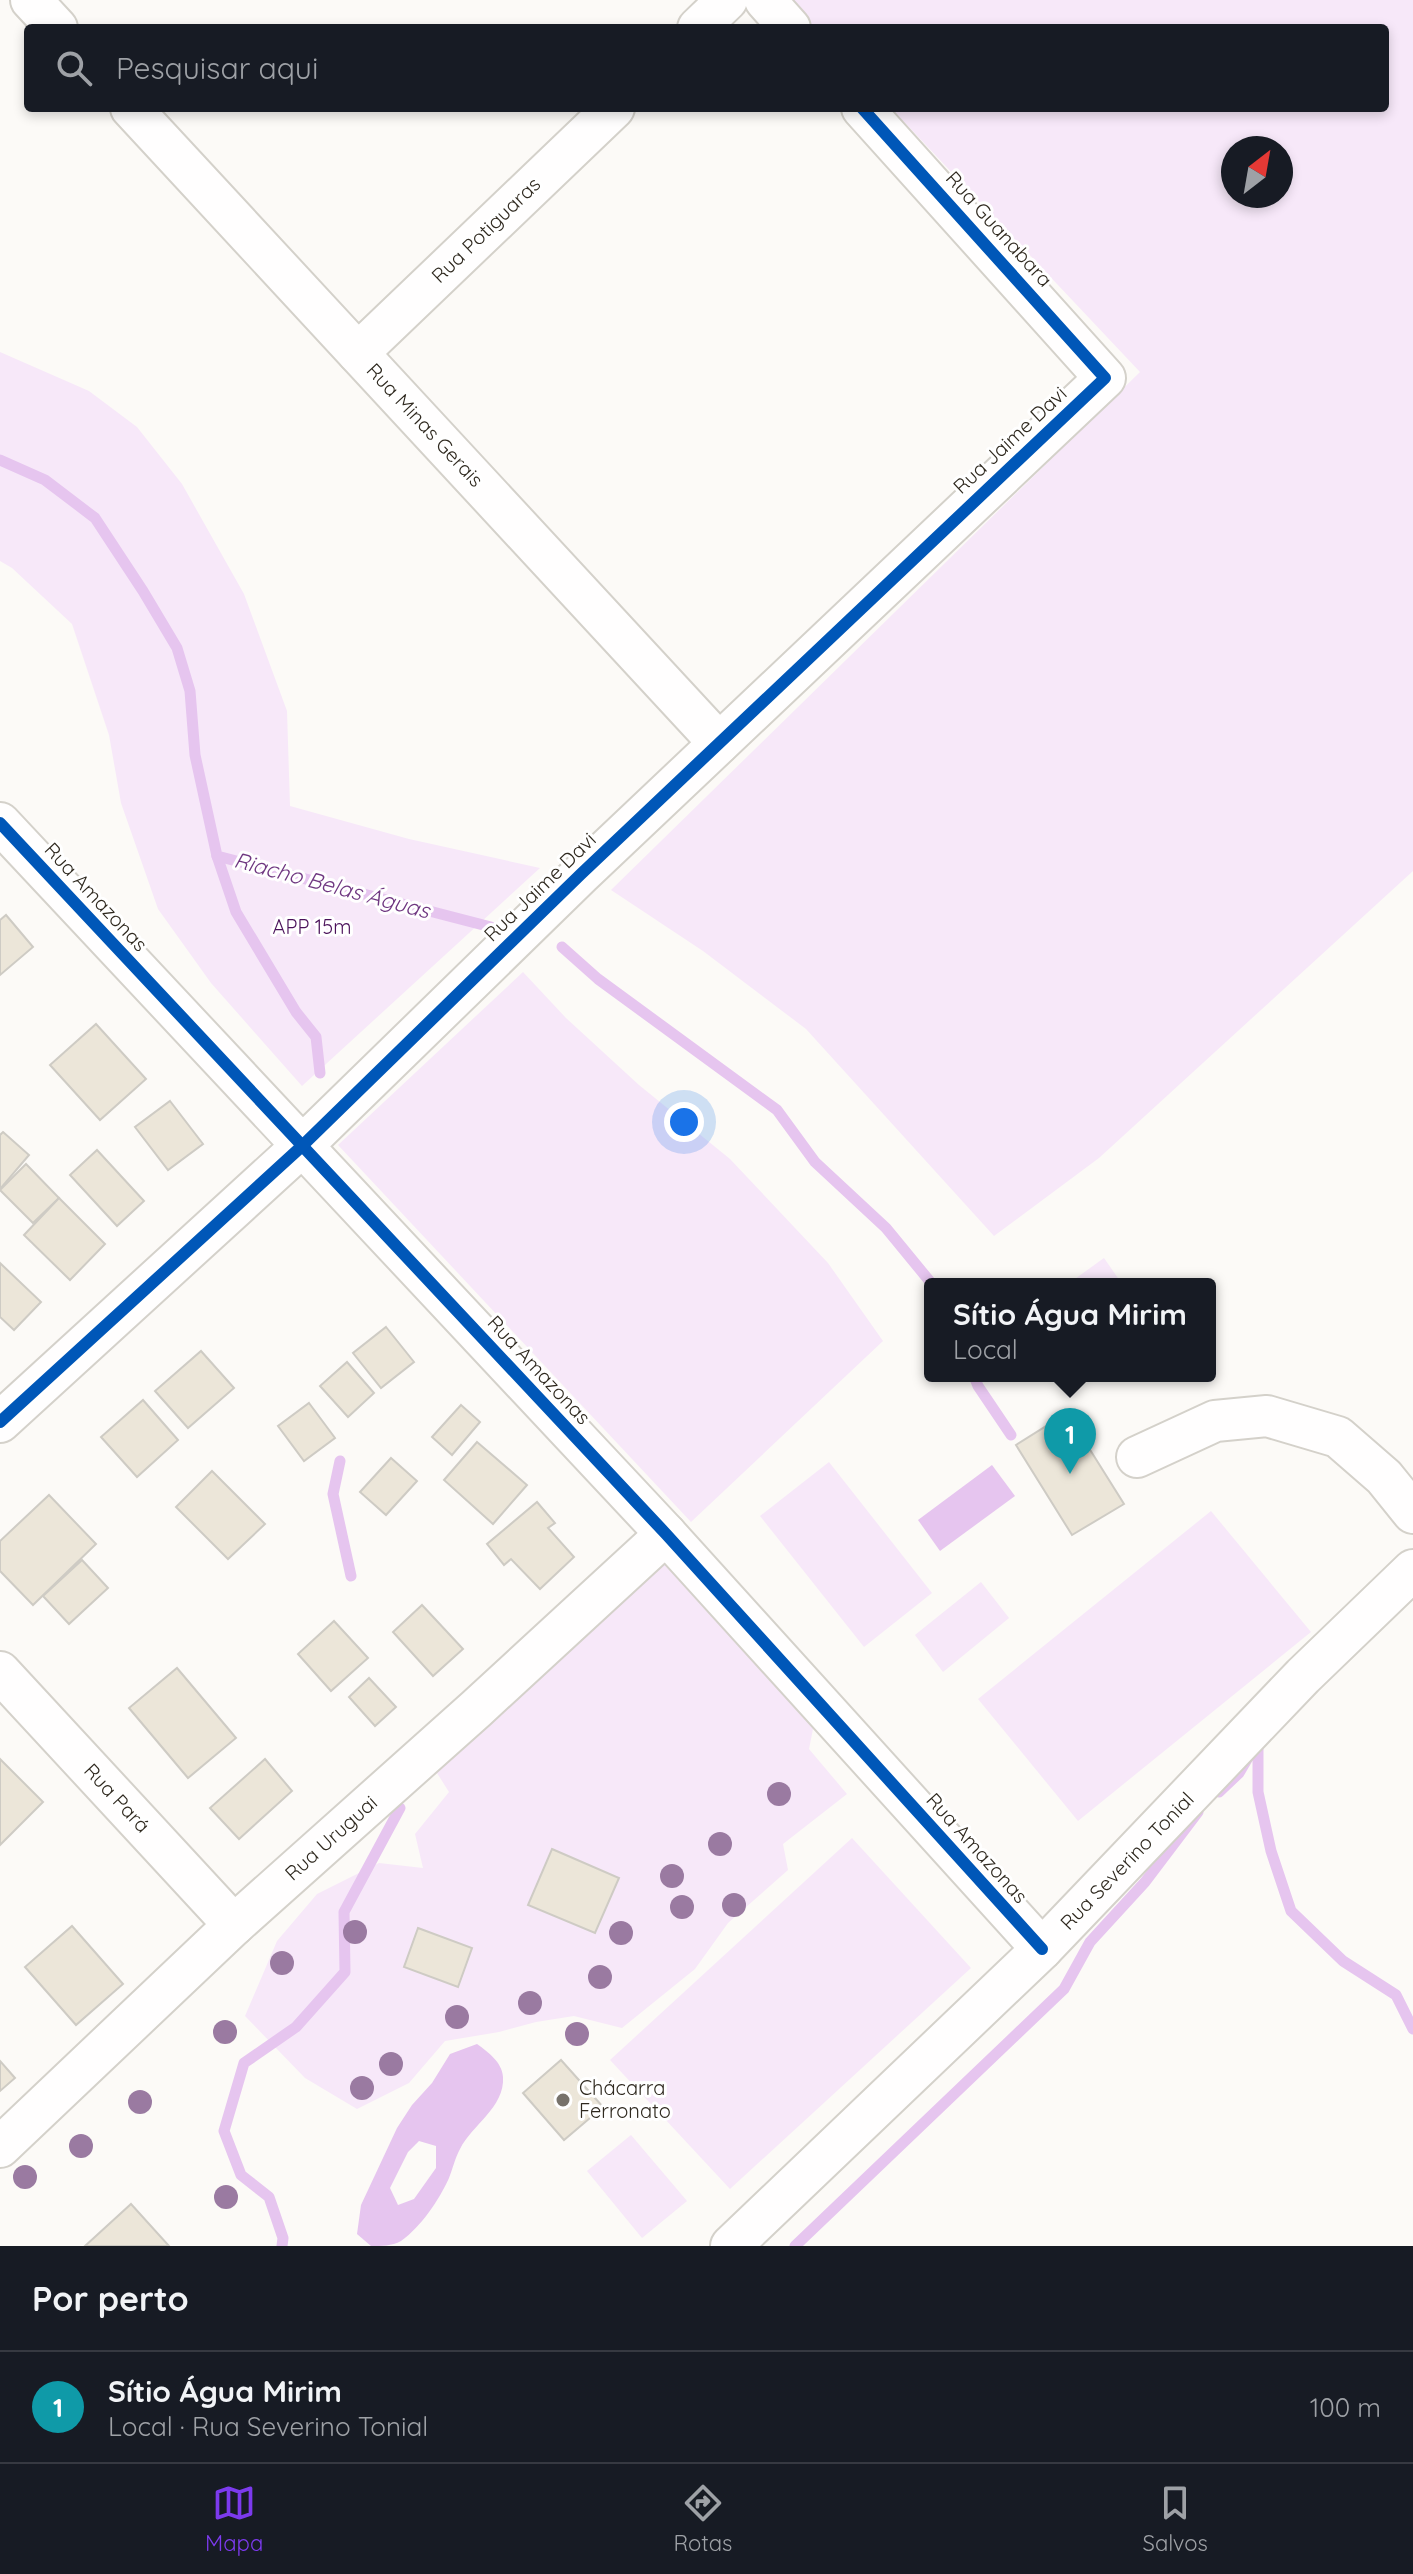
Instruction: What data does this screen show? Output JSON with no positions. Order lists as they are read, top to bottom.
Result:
{
  "streets": {
    "street": [
      "Rua Guanabara",
      "Rua Potiguaras",
      "Rua Minas Gerais",
      "Rua Jaime Davi",
      "Rua Amazonas",
      "Rua Pará",
      "Rua Uruguai",
      "Rua Severino Tonial"
    ]
  },
  "crossings": [
    ["Rua Guanabara", "Rua Jaime Davi"],
    ["Rua Potiguaras", "Rua Minas Gerais"],
    ["Rua Minas Gerais", "Rua Jaime Davi"],
    ["Rua Jaime Davi", "Rua Amazonas"],
    ["Rua Amazonas", "Rua Uruguai"],
    ["Rua Amazonas", "Rua Severino Tonial"],
    ["Rua Pará", "Rua Uruguai"]
  ],
  "water": ["Riacho Belas Águas"],
  "parks": ["APP 15m"],
  "places": ["Chácarra Ferronato"],
  "north": "top right",
  "page": {
    "search": "Pesquisar aqui",
    "popup": ["Sítio Água Mirim", "Local"],
    "pins": "1",
    "heading": "Por perto",
    "list": [
      {
        "mark": "1",
        "name": "Sítio Água Mirim",
        "note": "Local · Rua Severino Tonial",
        "value": "100 m"
      }
    ],
    "nav": ["Mapa", "Rotas", "Salvos"]
  }
}
